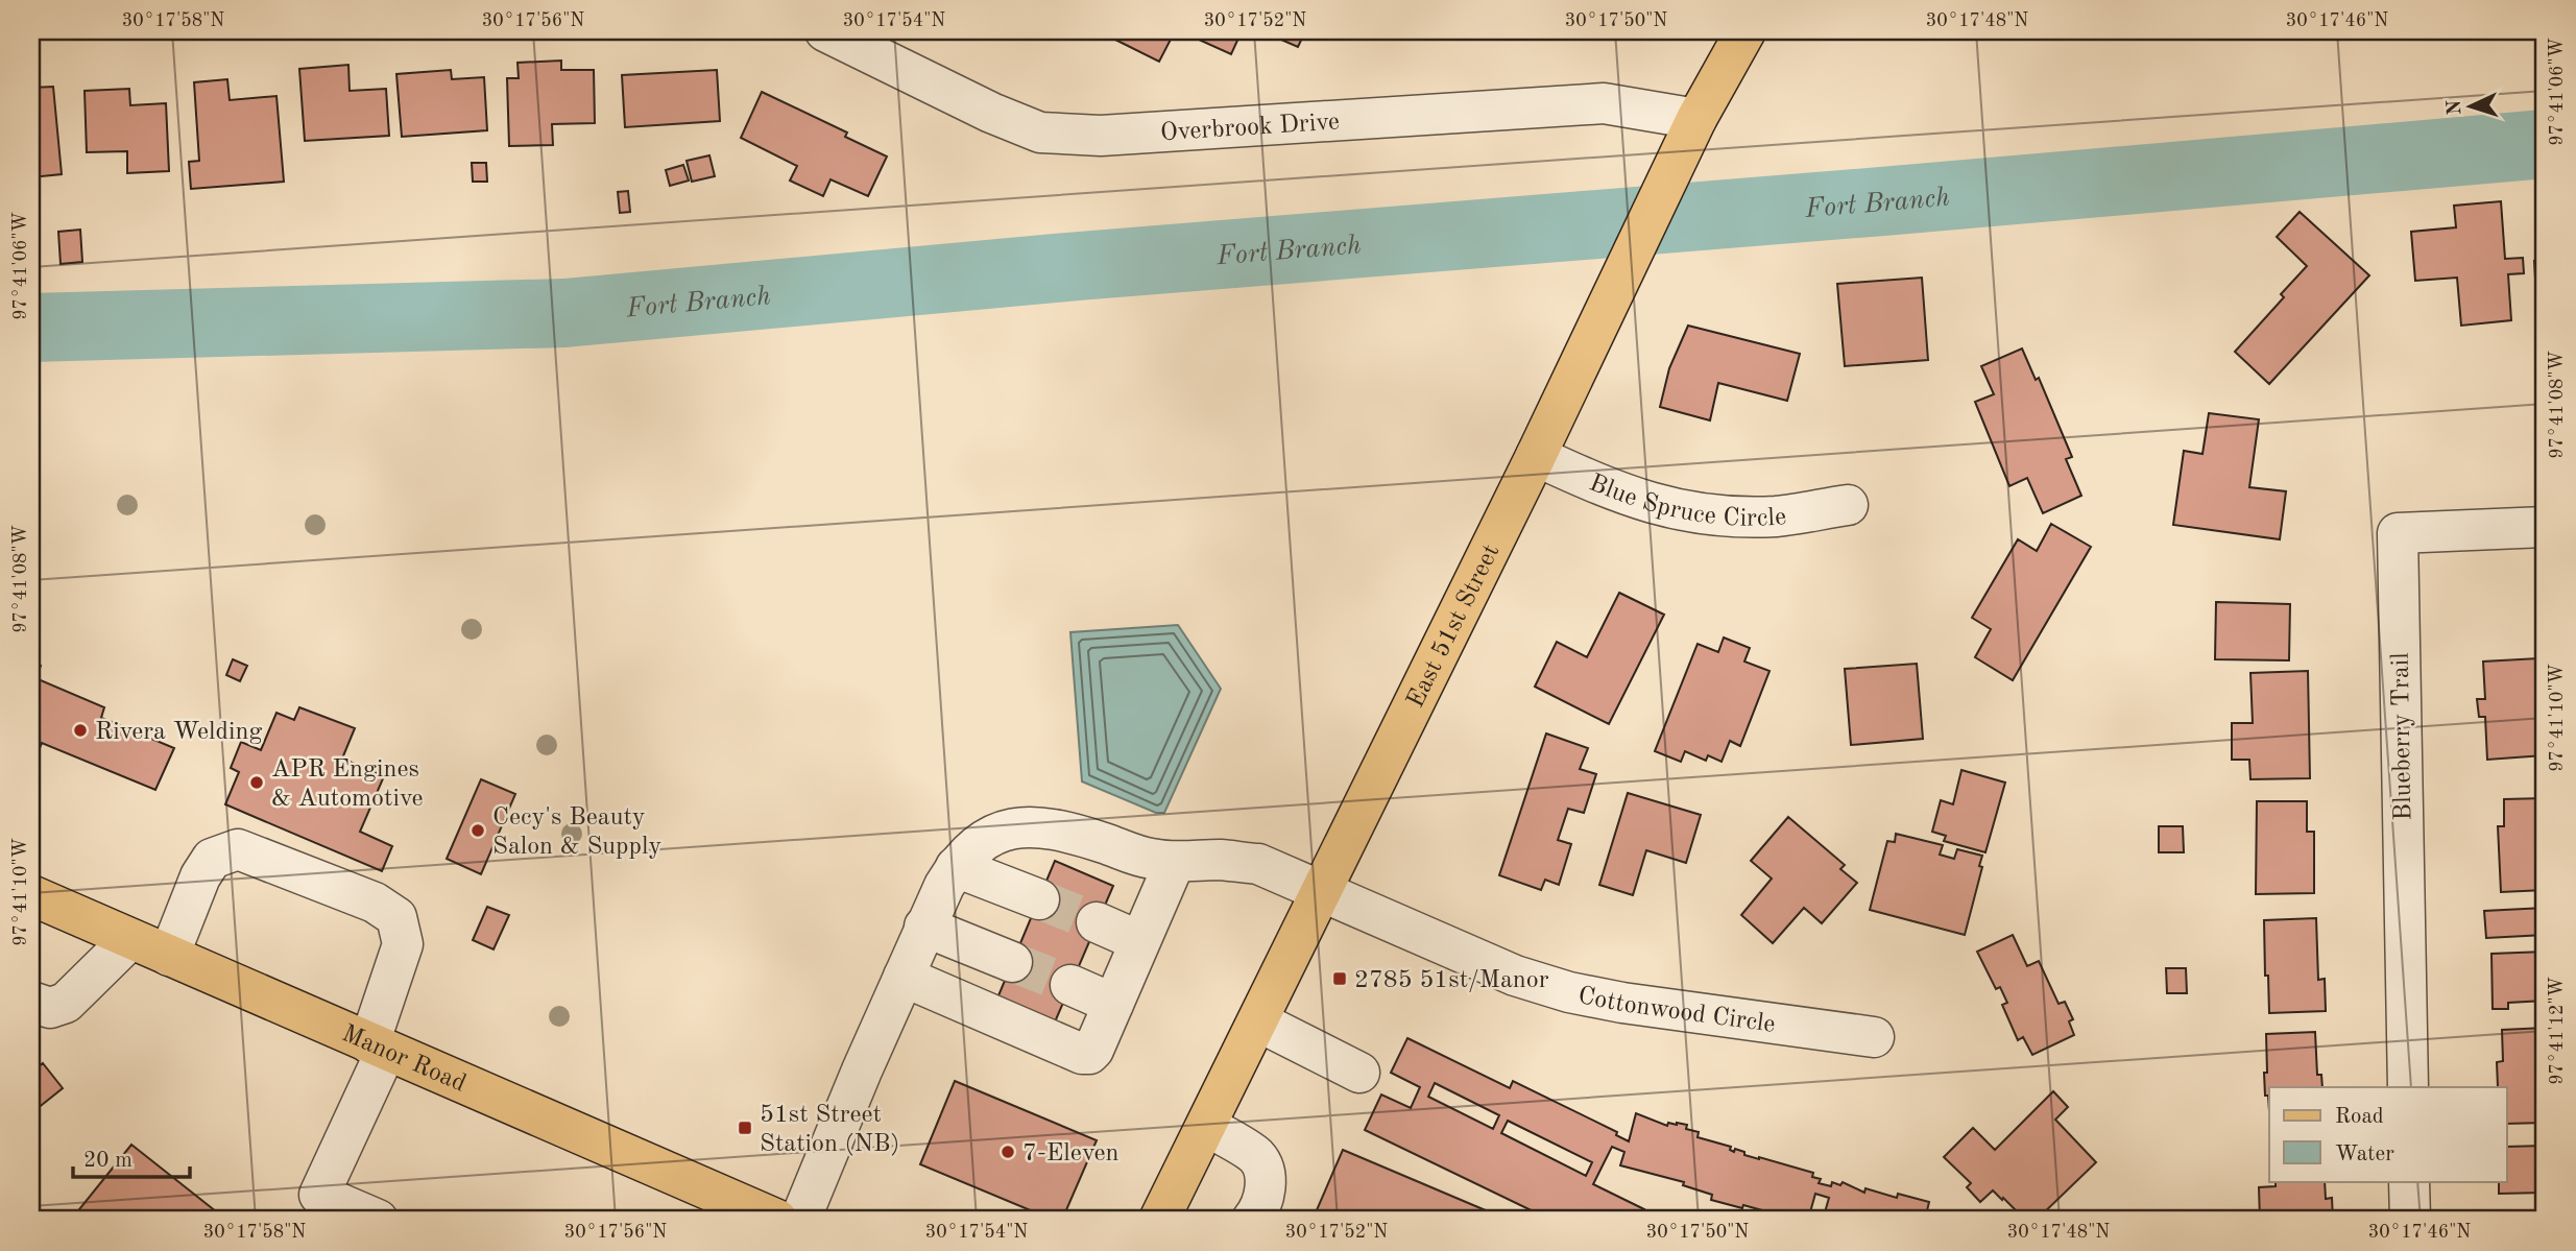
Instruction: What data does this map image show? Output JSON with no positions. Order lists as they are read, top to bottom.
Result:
{
  "streets": {
    "main road": ["East 51st Street", "Manor Road"],
    "street": [
      "Overbrook Drive",
      "Blue Spruce Circle",
      "Blueberry Trail",
      "Cottonwood Circle"
    ]
  },
  "crossings": [
    ["Overbrook Drive", "East 51st Street"],
    ["Blue Spruce Circle", "East 51st Street"],
    ["East 51st Street", "Cottonwood Circle"]
  ],
  "water": ["Fort Branch"],
  "places": {
    "other": [
      "Rivera Welding",
      "APR Engines & Automotive",
      "Cecy's Beauty Salon & Supply",
      "7-Eleven"
    ],
    "transit": ["2785 51st/Manor", "51st Street Station (NB)"]
  },
  "legend": ["Road", "Water"],
  "scale_bar": "20 m",
  "north": "left",
  "coordinates": [
    "30°17'58\"N",
    "30°17'56\"N",
    "30°17'54\"N",
    "30°17'52\"N",
    "30°17'50\"N",
    "30°17'48\"N",
    "30°17'46\"N",
    "97°41'06\"W",
    "97°41'08\"W",
    "97°41'10\"W",
    "97°41'12\"W"
  ]
}
